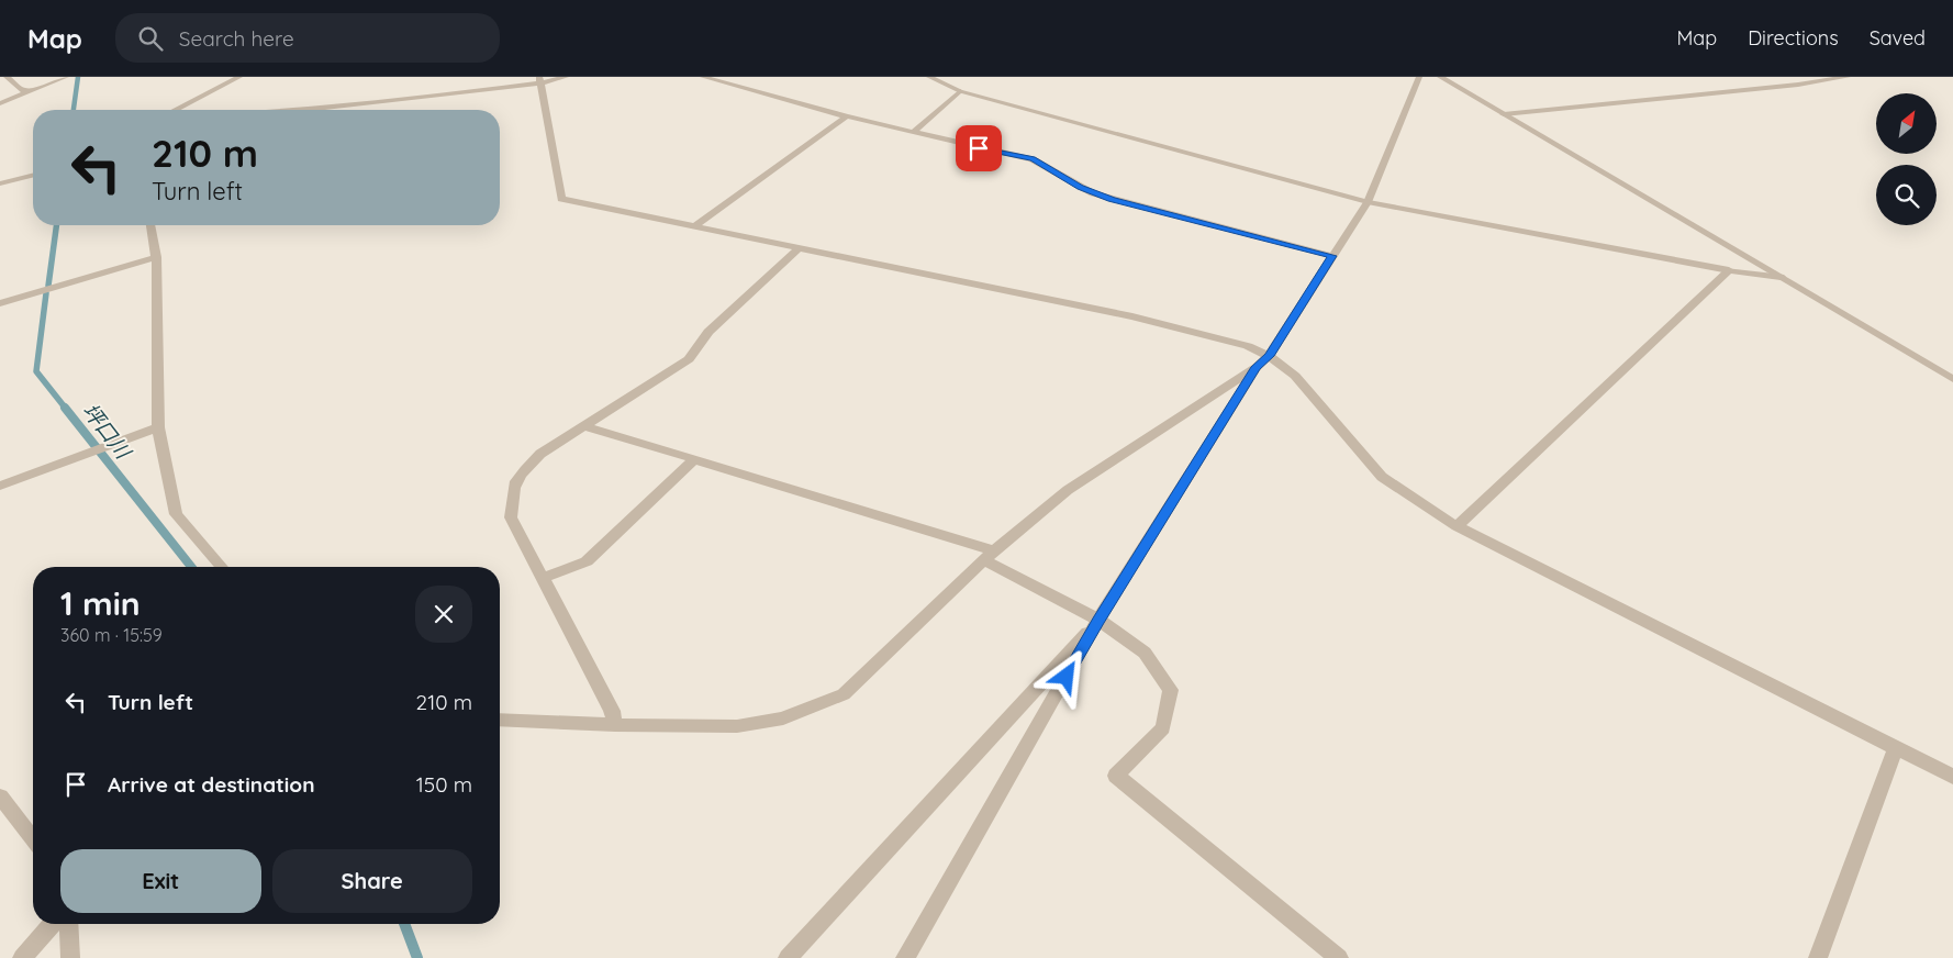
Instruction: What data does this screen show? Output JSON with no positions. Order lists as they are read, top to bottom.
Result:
{
  "water": ["坪口川"],
  "north": "top right",
  "page": {
    "header": "Map",
    "search": "Search here",
    "nav": ["Map", "Directions", "Saved"],
    "turn": ["210 m", "Turn left"],
    "heading": ["1 min", "360 m · 15:59"],
    "list": [
      {
        "name": "Turn left",
        "value": "210 m"
      },
      {
        "name": "Arrive at destination",
        "value": "150 m"
      }
    ],
    "buttons": ["Exit", "Share"]
  }
}
